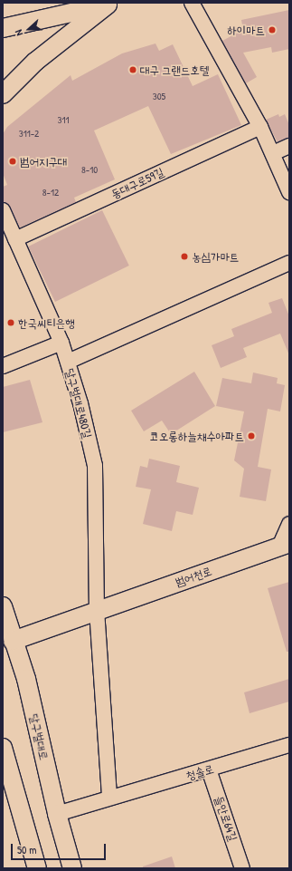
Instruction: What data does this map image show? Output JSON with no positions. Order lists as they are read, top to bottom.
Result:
{
  "streets": {
    "main road": ["범어천로", "달구벌대로"],
    "street": [
      "동대구로59길",
      "달구벌대로480길",
      "청솔로",
      "들안로64길"
    ]
  },
  "crossings": [
    ["동대구로59길", "달구벌대로480길"],
    ["달구벌대로480길", "범어천로"],
    ["범어천로", "달구벌대로"],
    ["달구벌대로", "청솔로"],
    ["청솔로", "들안로64길"]
  ],
  "places": [
    "하이마트",
    "대구 그랜드호텔",
    "범어지구대",
    "농심가마트",
    "한국씨티은행",
    "코오롱하늘채수아파트"
  ],
  "house_numbers": [
    "305",
    "311",
    "311-2",
    "8-10",
    "8-12"
  ],
  "scale_bar": "50 m",
  "north": "left"
}
